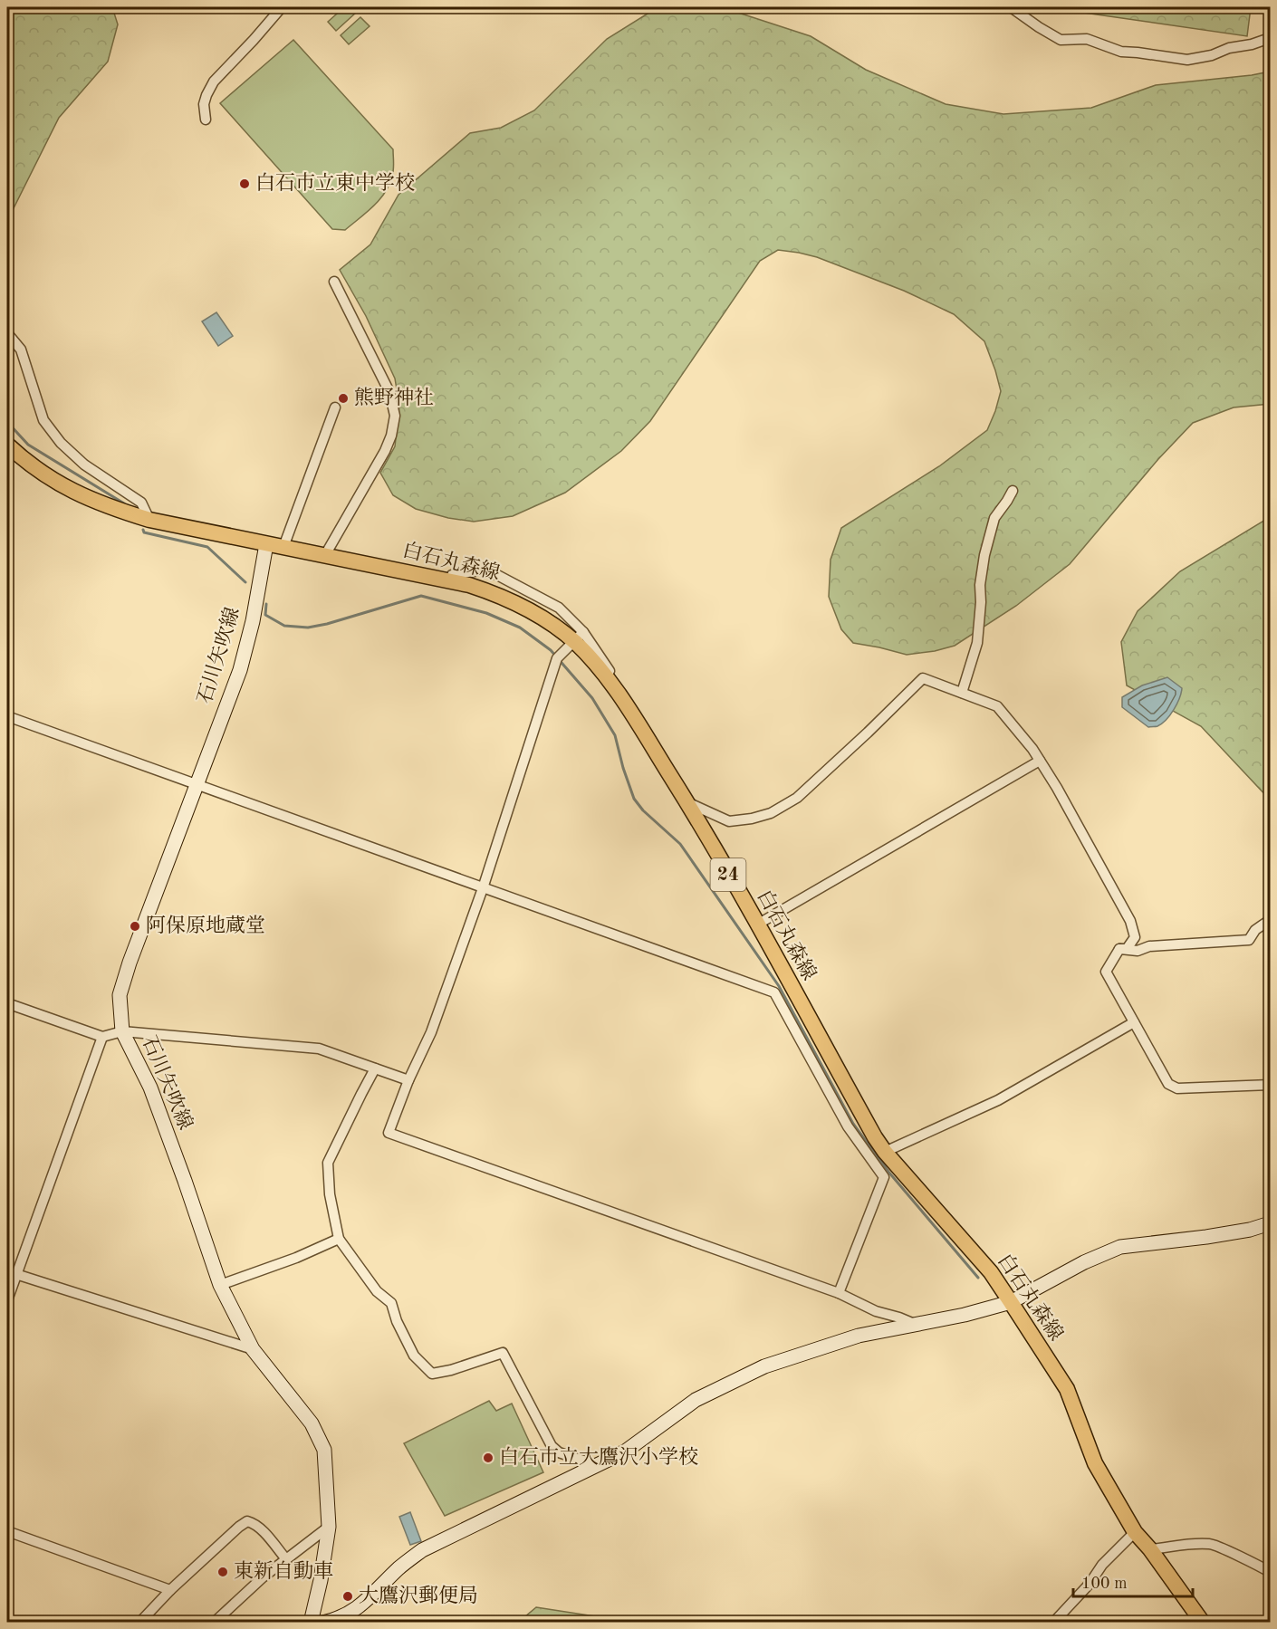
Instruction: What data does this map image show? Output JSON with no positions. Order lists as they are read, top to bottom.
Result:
{
  "streets": {
    "main road": ["白石丸森線", "石川矢吹線", "24"]
  },
  "crossings": [
    ["白石丸森線", "石川矢吹線"]
  ],
  "places": [
    "白石市立東中学校",
    "熊野神社",
    "阿保原地蔵堂",
    "白石市立大鷹沢小学校",
    "東新自動車",
    "大鷹沢郵便局"
  ],
  "scale_bar": "100 m"
}
